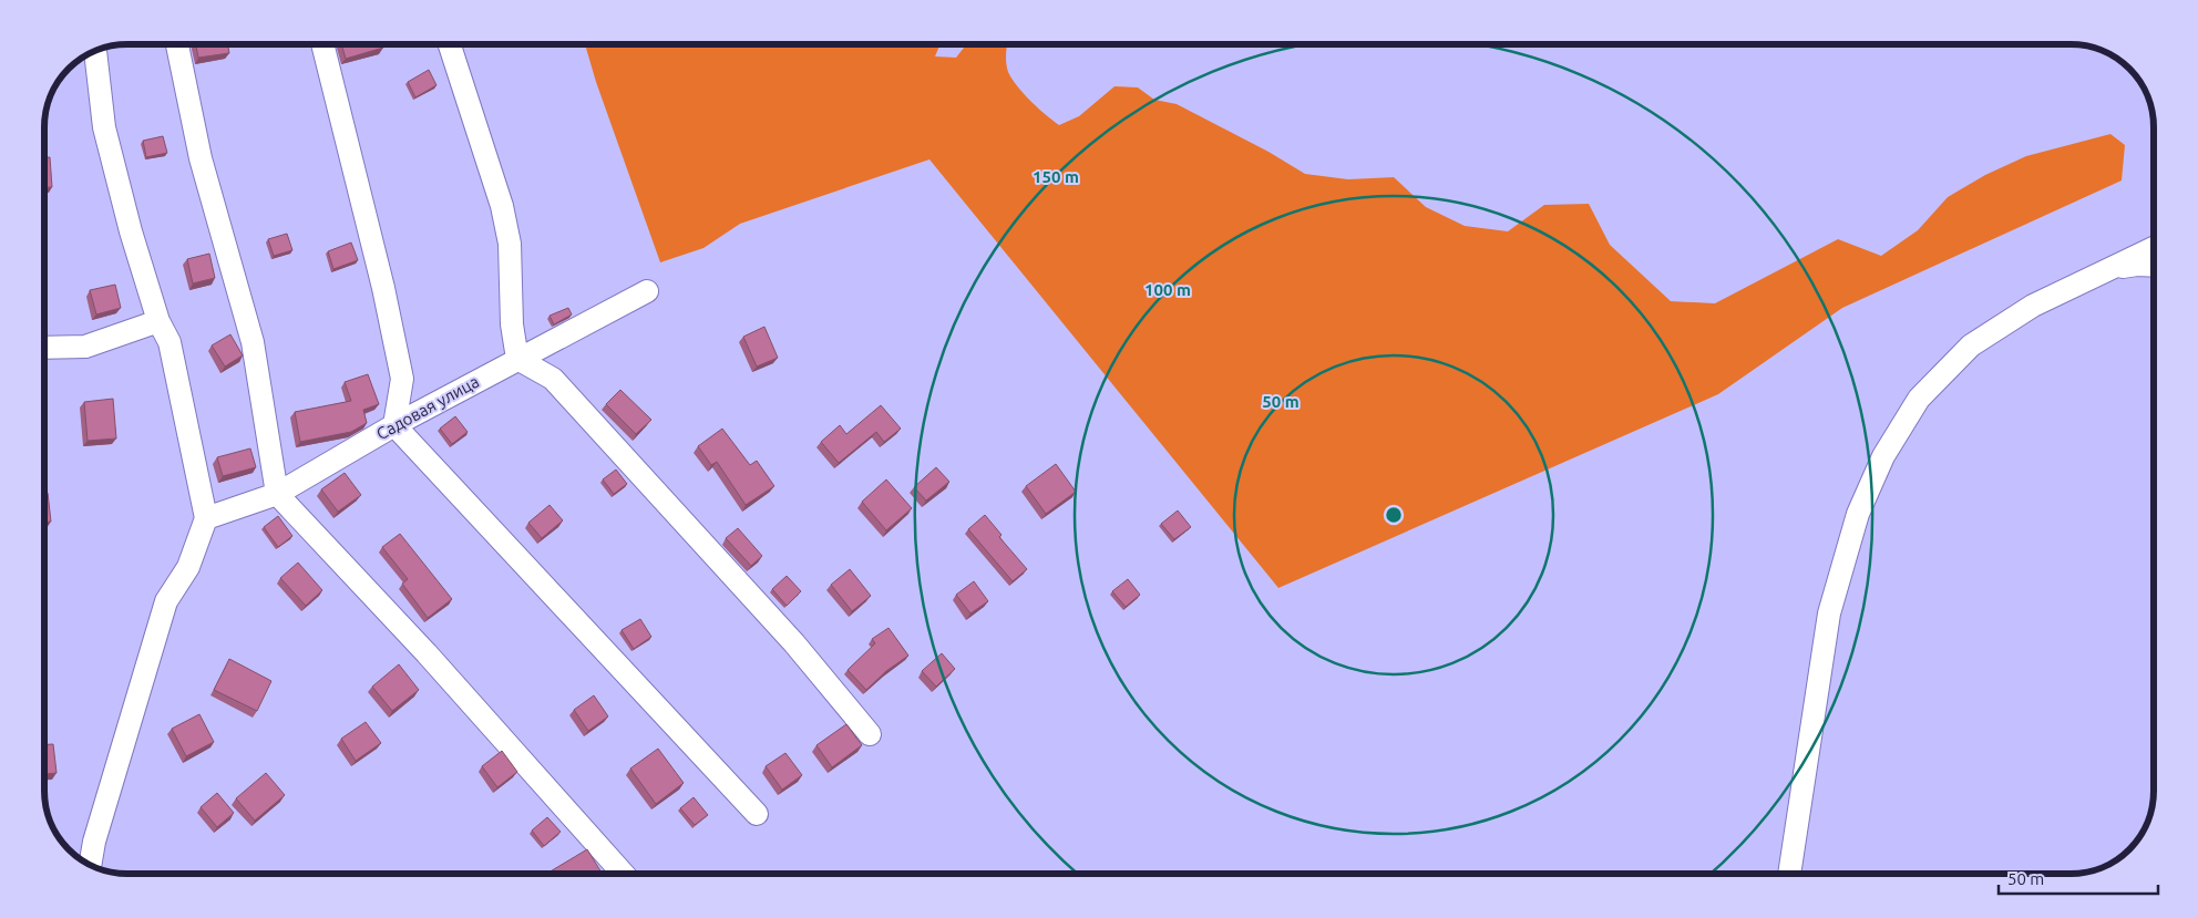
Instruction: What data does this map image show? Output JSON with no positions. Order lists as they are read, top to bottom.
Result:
{
  "streets": {
    "street": ["Садовая улица"]
  },
  "scale_bar": "50 m",
  "rings": ["150 m", "100 m", "50 m"]
}
